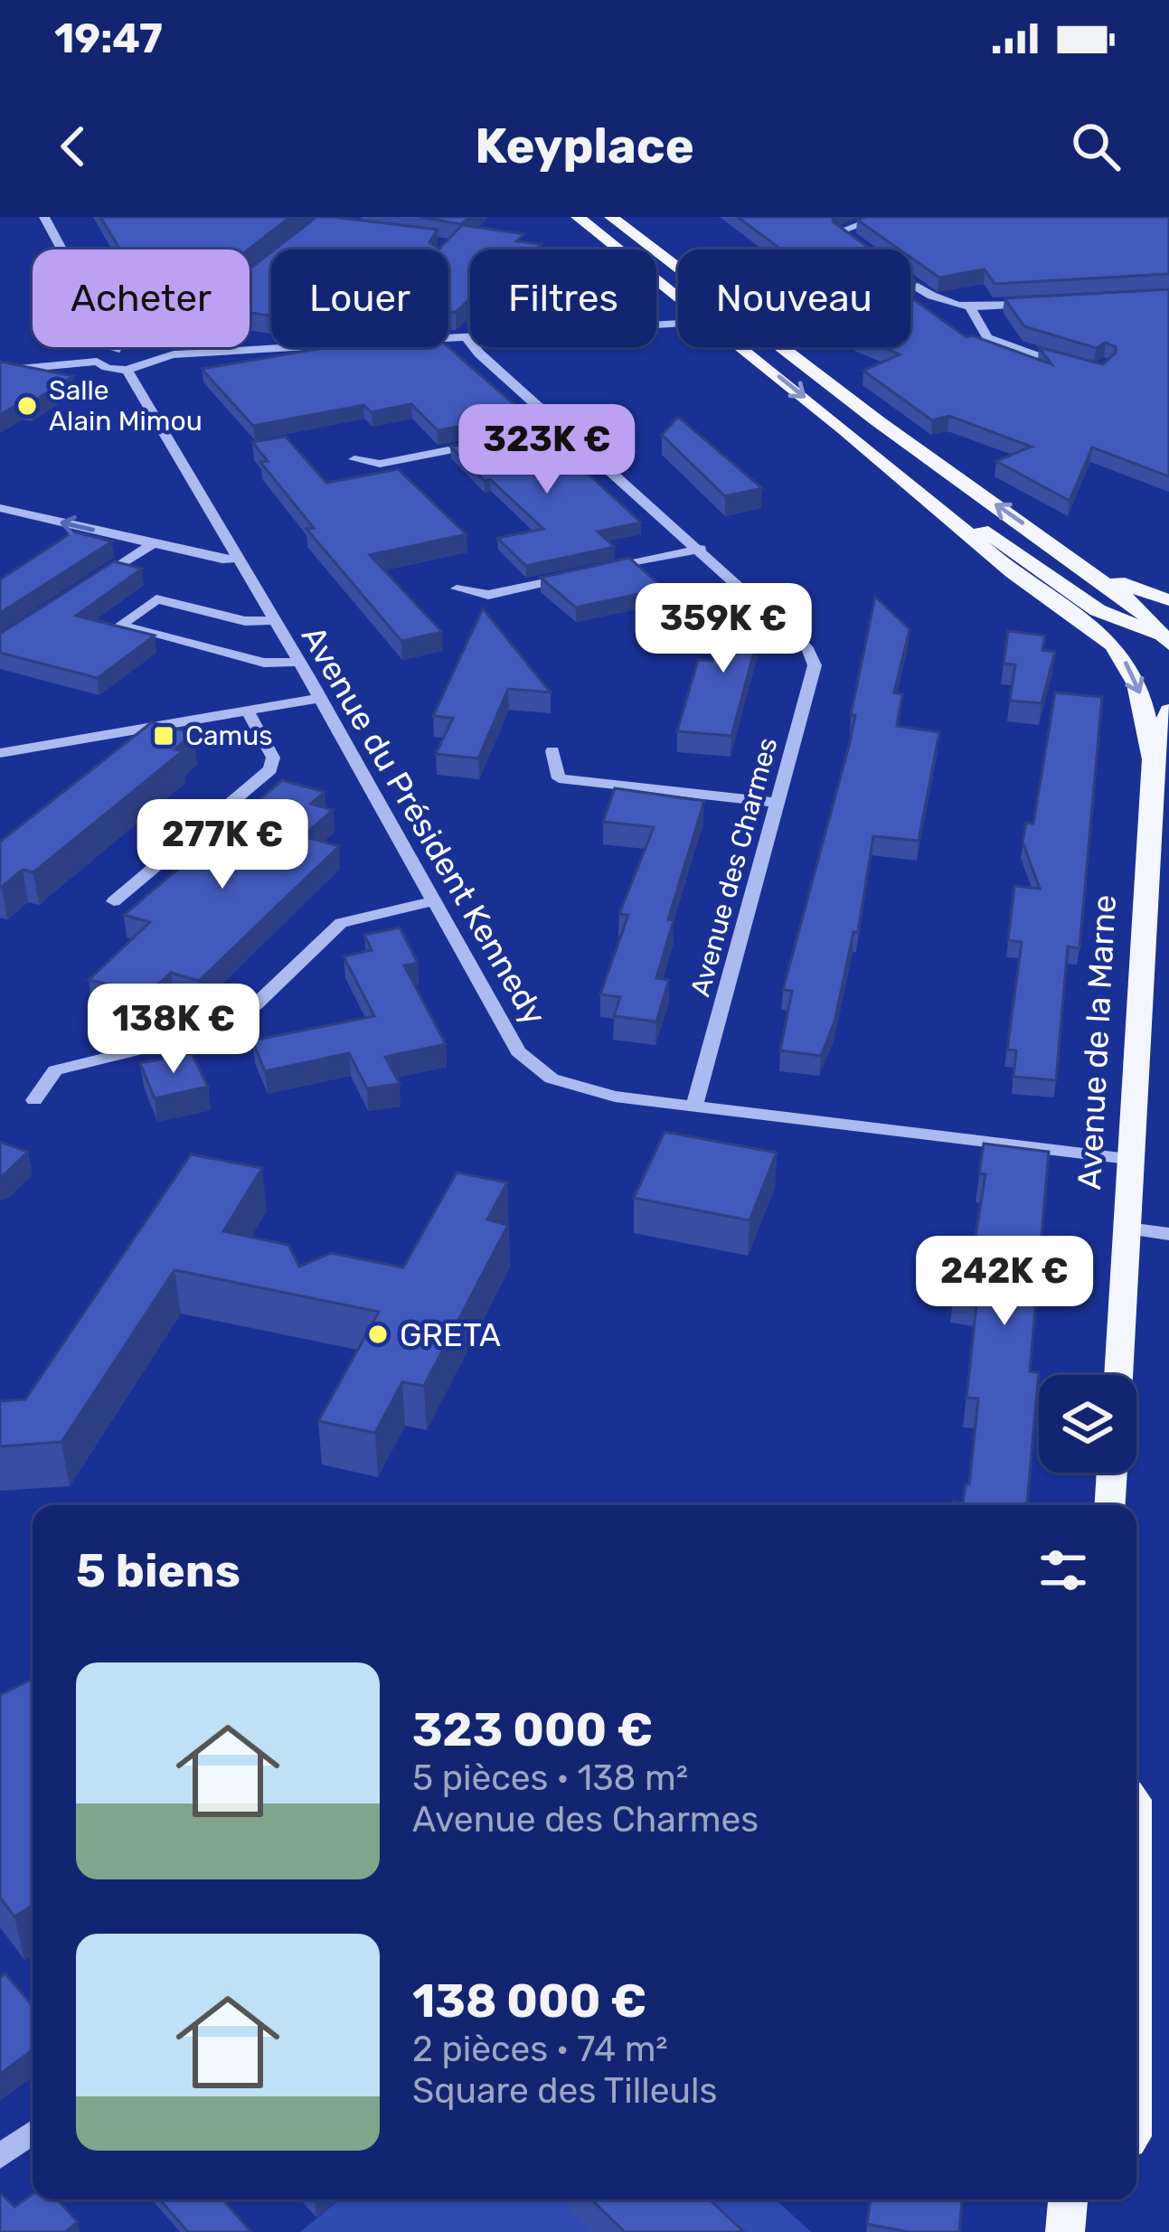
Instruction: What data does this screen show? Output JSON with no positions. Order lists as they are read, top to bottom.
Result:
{
  "streets": {
    "main road": ["Avenue de la Marne"],
    "street": ["Avenue du Président Kennedy", "Avenue des Charmes"]
  },
  "crossings": [
    ["Avenue du Président Kennedy", "Avenue des Charmes"],
    ["Avenue du Président Kennedy", "Avenue de la Marne"]
  ],
  "places": {
    "other": ["Salle Alain Mimou", "GRETA"],
    "transit": ["Camus"]
  },
  "page": {
    "status": "19:47",
    "header": "Keyplace",
    "chip": [
      "Acheter",
      "Louer",
      "Filtres",
      "Nouveau"
    ],
    "price": [
      "323K €",
      "359K €",
      "277K €",
      "138K €",
      "242K €"
    ],
    "heading": "5 biens",
    "list": [
      {
        "name": "323 000 €",
        "note": "5 pièces · 138 m² · Avenue des Charmes"
      },
      {
        "name": "138 000 €",
        "note": "2 pièces · 74 m² · Square des Tilleuls"
      }
    ]
  }
}
